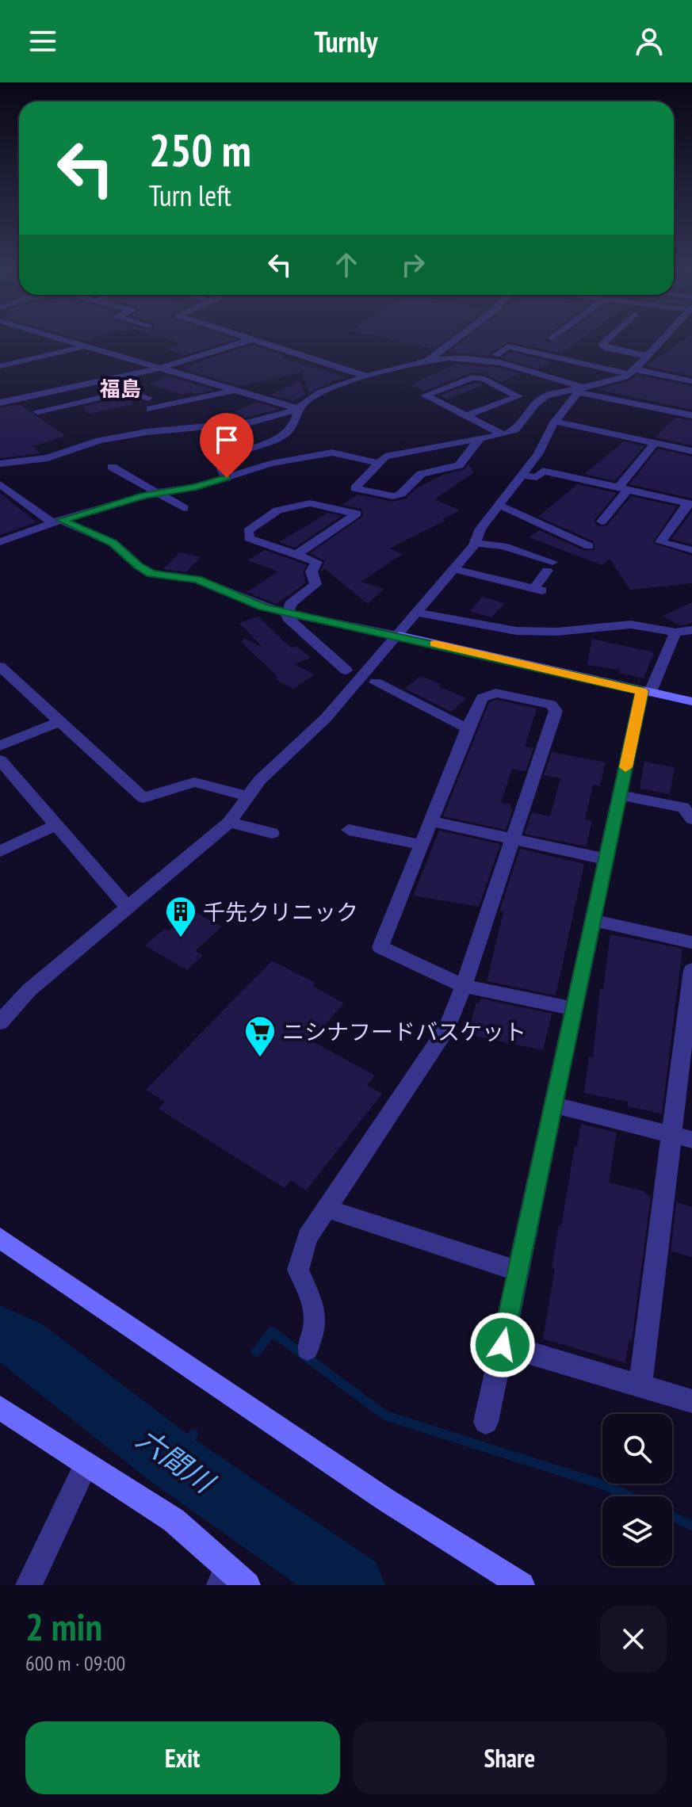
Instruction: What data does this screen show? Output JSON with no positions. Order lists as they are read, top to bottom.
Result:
{
  "districts": ["福島"],
  "water": ["六間川"],
  "places": {
    "building": ["千先クリニック"],
    "supermarket": ["ニシナフードバスケット"]
  },
  "page": {
    "header": "Turnly",
    "turn": ["250 m", "Turn left"],
    "heading": ["2 min", "600 m · 09:00"],
    "buttons": ["Exit", "Share"]
  }
}
